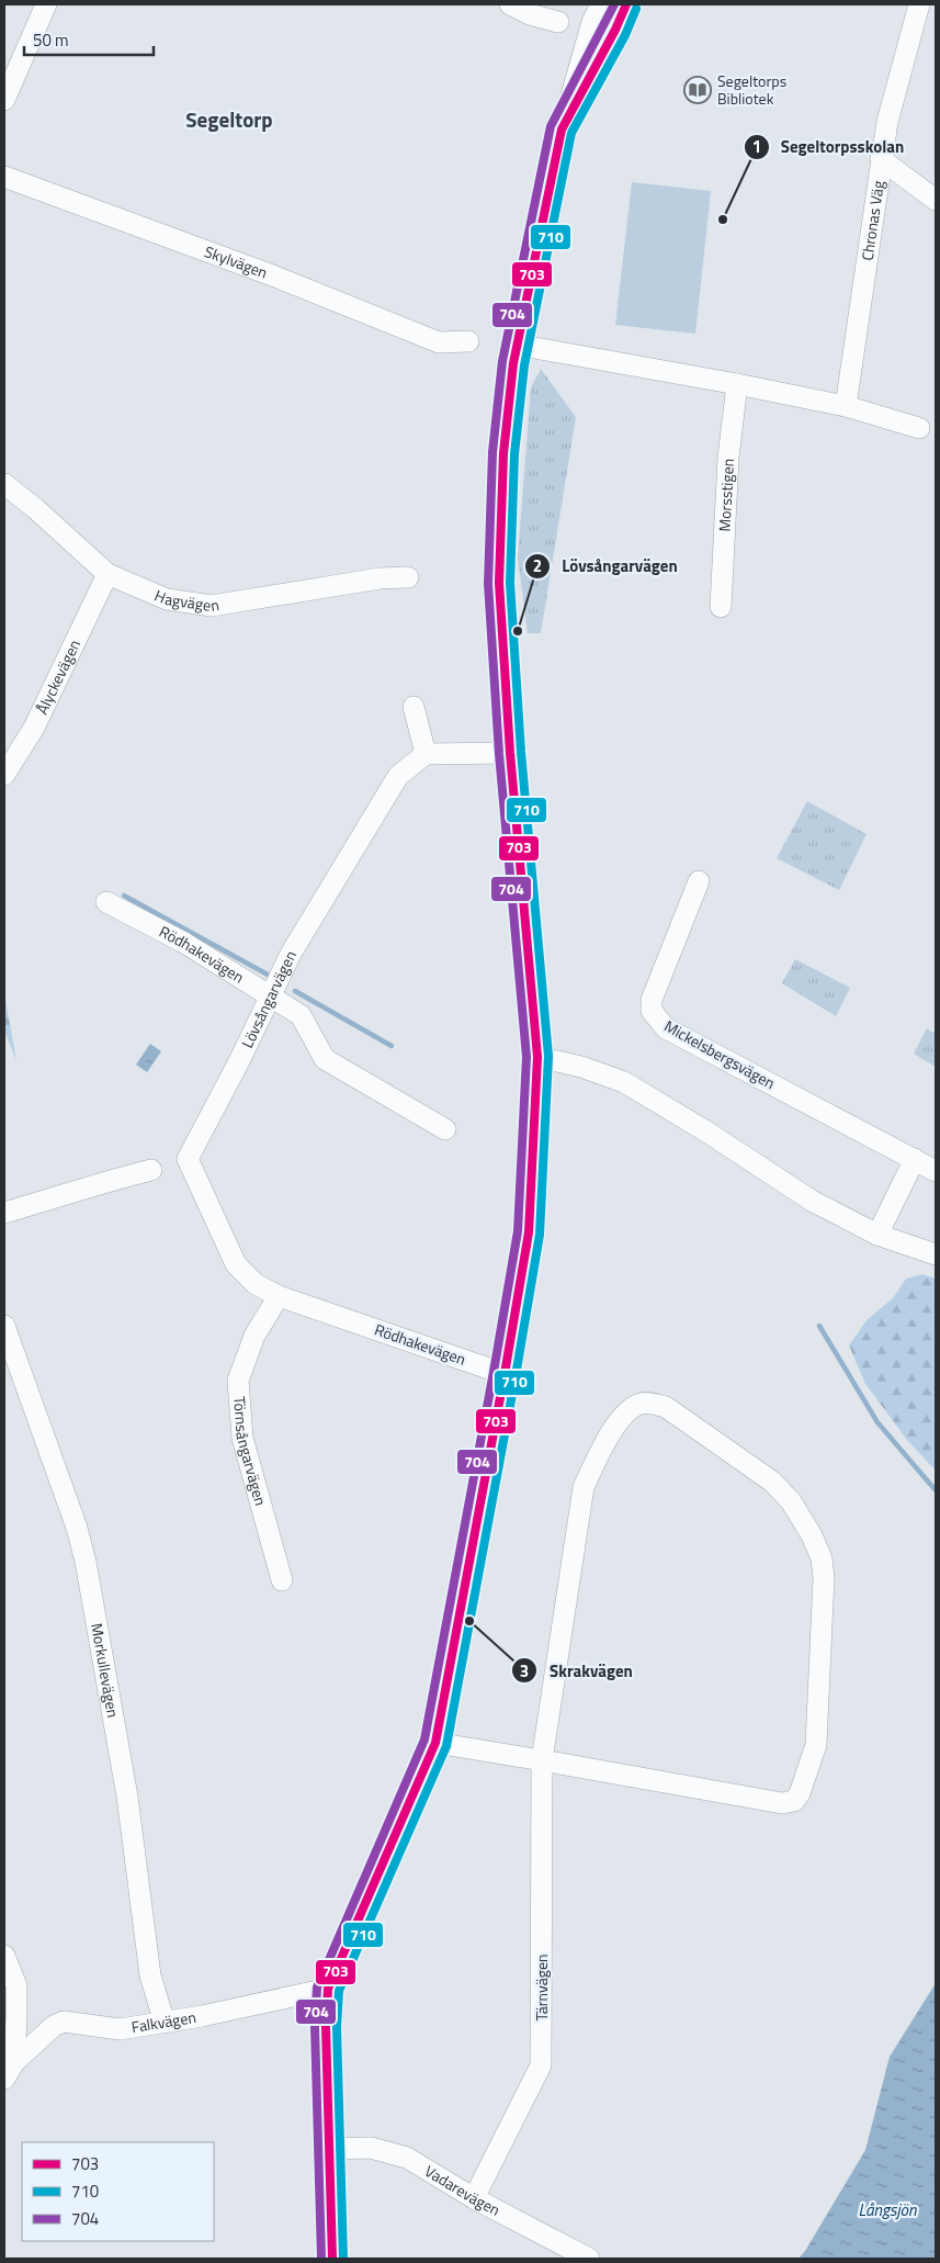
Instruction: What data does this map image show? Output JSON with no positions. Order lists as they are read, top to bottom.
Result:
{
  "streets": {
    "street": [
      "Chronas Väg",
      "Skylvägen",
      "Morsstigen",
      "Hagvägen",
      "Ålyckevägen",
      "Rödhakevägen",
      "Lövsångarvägen",
      "Mickelsbergsvägen",
      "Törnsångarvägen",
      "Morkullevägen",
      "Tärnvägen",
      "Falkvägen",
      "Vadarevägen"
    ]
  },
  "crossings": [
    ["Hagvägen", "Ålyckevägen"],
    ["Rödhakevägen", "Lövsångarvägen"],
    ["Rödhakevägen", "Törnsångarvägen"],
    ["Morkullevägen", "Falkvägen"],
    ["Tärnvägen", "Vadarevägen"]
  ],
  "districts": ["Segeltorp"],
  "water": ["Långsjön"],
  "places": {
    "library": ["Segeltorps Bibliotek"],
    "other": ["Segeltorpsskolan", "Lövsångarvägen", "Skrakvägen"]
  },
  "lines": ["transit line 703", "transit line 704", "transit line 710"],
  "legend": ["703", "710", "704"],
  "scale_bar": "50 m"
}
